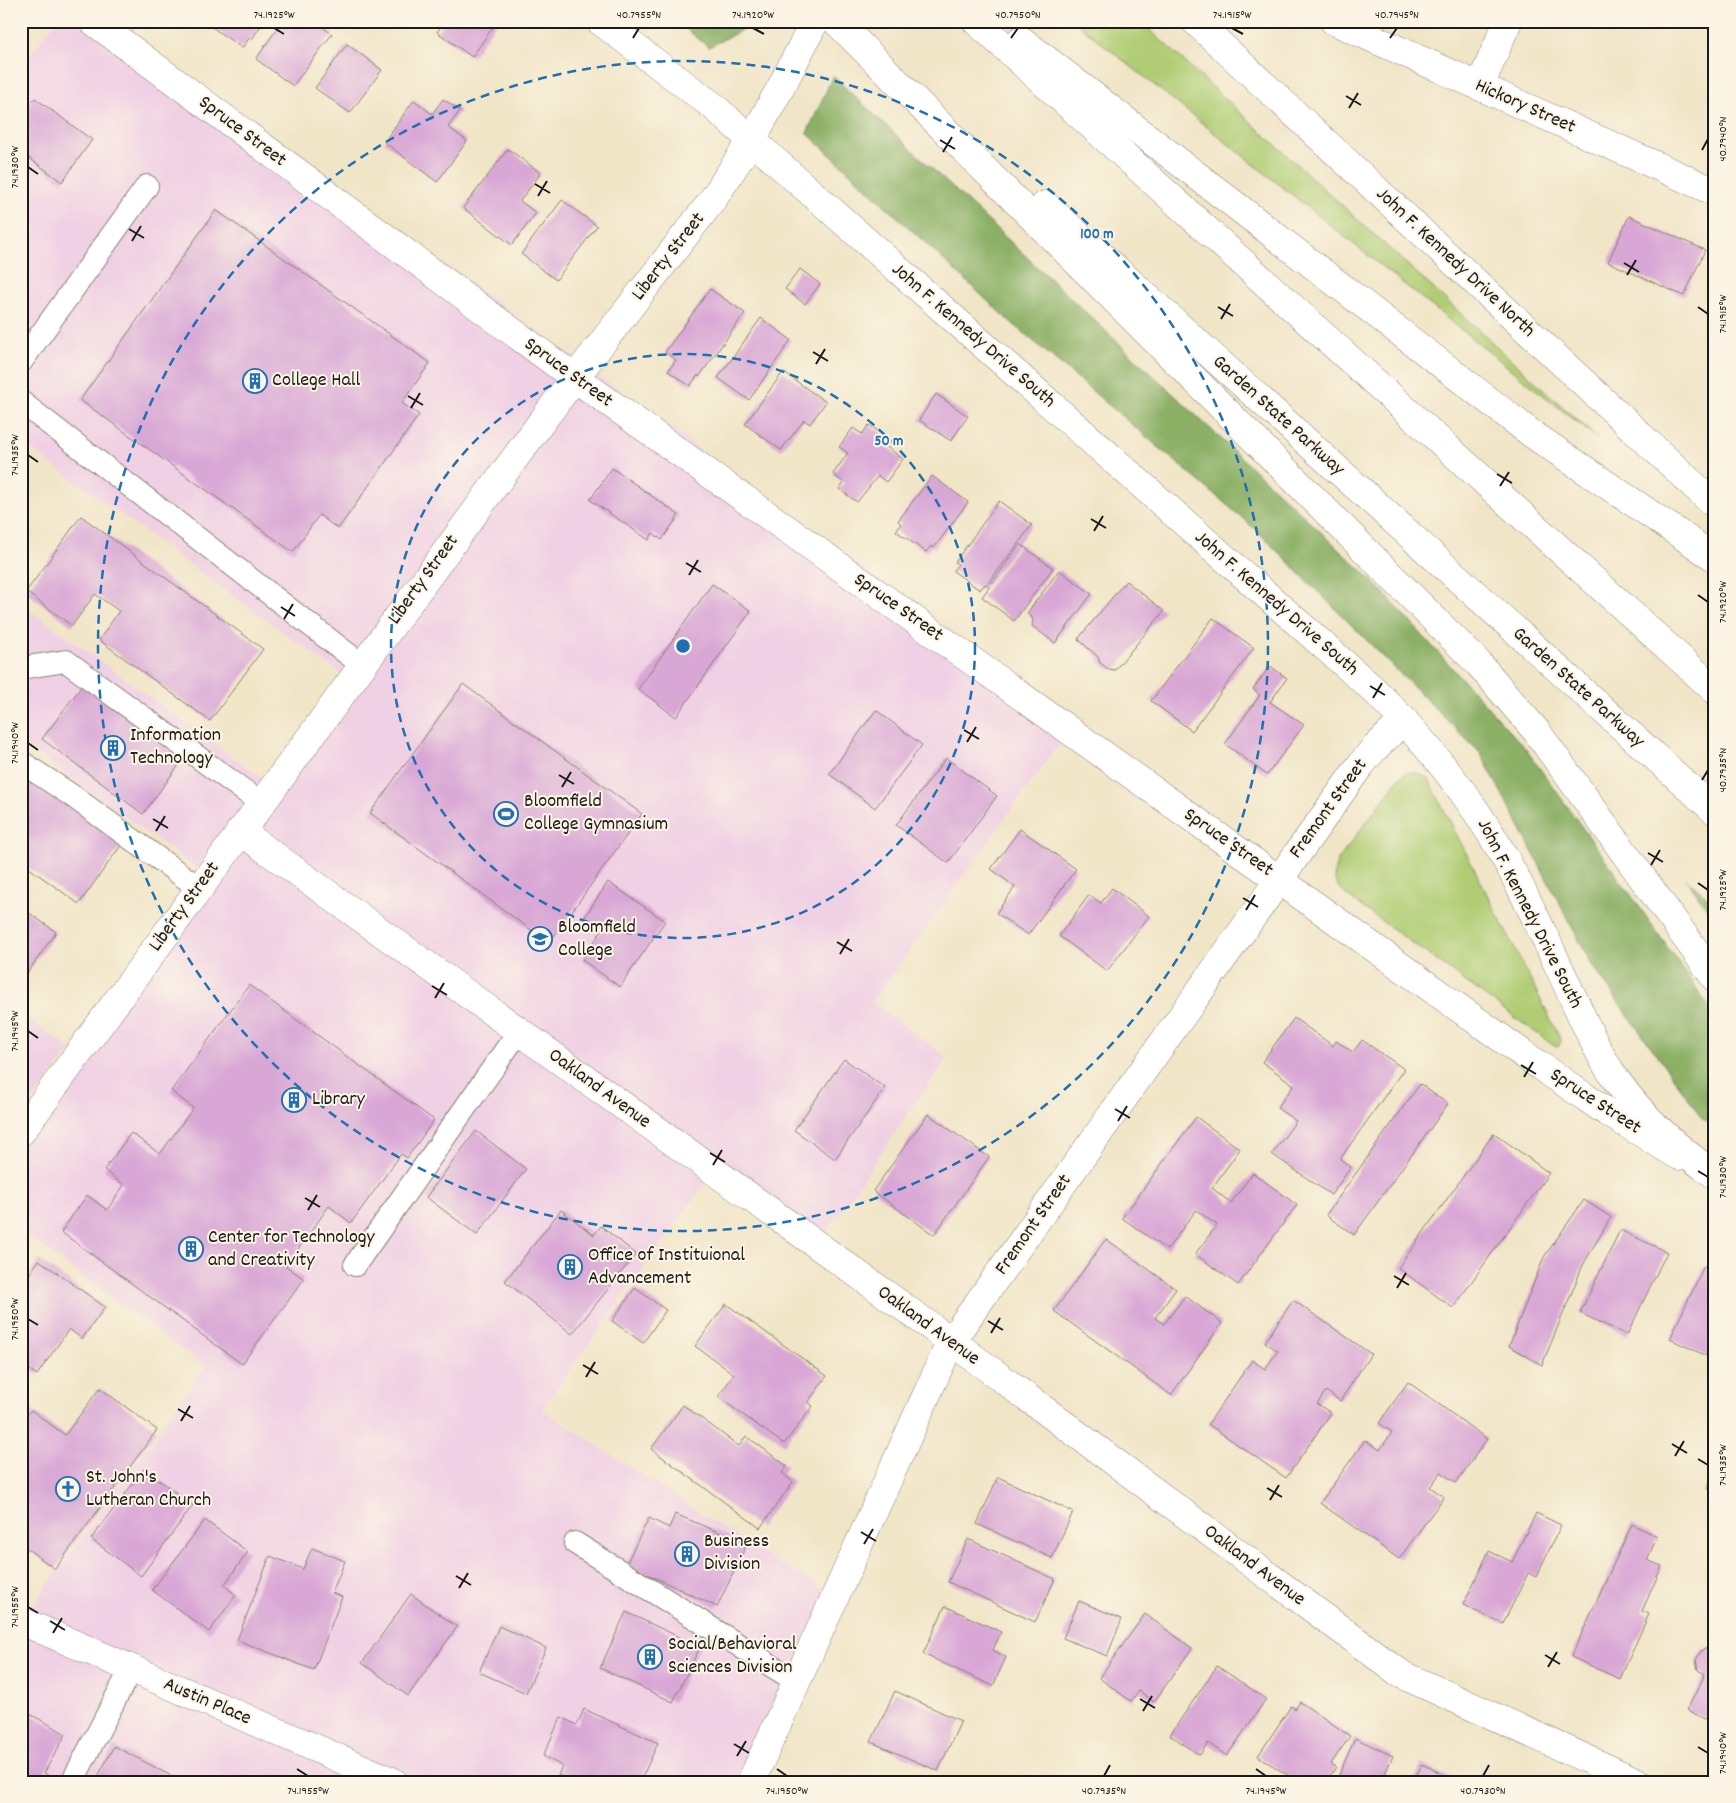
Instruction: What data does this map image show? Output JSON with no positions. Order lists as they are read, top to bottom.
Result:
{
  "streets": {
    "main road": [
      "Hickory Street",
      "Spruce Street",
      "Liberty Street",
      "John F. Kennedy Drive North",
      "John F. Kennedy Drive South",
      "Garden State Parkway",
      "Fremont Street",
      "Oakland Avenue",
      "Austin Place"
    ]
  },
  "crossings": [
    ["Spruce Street", "Liberty Street"],
    ["Spruce Street", "John F. Kennedy Drive South"],
    ["Spruce Street", "Fremont Street"],
    ["Liberty Street", "John F. Kennedy Drive South"],
    ["Liberty Street", "Oakland Avenue"],
    ["John F. Kennedy Drive South", "Fremont Street"],
    ["Fremont Street", "Oakland Avenue"]
  ],
  "places": {
    "building": [
      "College Hall",
      "Information Technology",
      "Library",
      "Center for Technology and Creativity",
      "Office of Instituional Advancement",
      "Business Division",
      "Social/Behavioral Sciences Division"
    ],
    "sports": ["Bloomfield College Gymnasium"],
    "school or university": ["Bloomfield College"],
    "church": ["St. John's Lutheran Church"]
  },
  "coordinates": [
    "74.1925°W",
    "40.7955°N",
    "74.1920°W",
    "40.7950°N",
    "74.1915°W",
    "40.7945°N",
    "40.7940°N",
    "74.1930°W",
    "74.1935°W",
    "74.1940°W",
    "40.7935°N",
    "74.1945°W",
    "74.1950°W",
    "74.1955°W",
    "40.7930°N"
  ],
  "rings": ["100 m", "50 m"]
}
